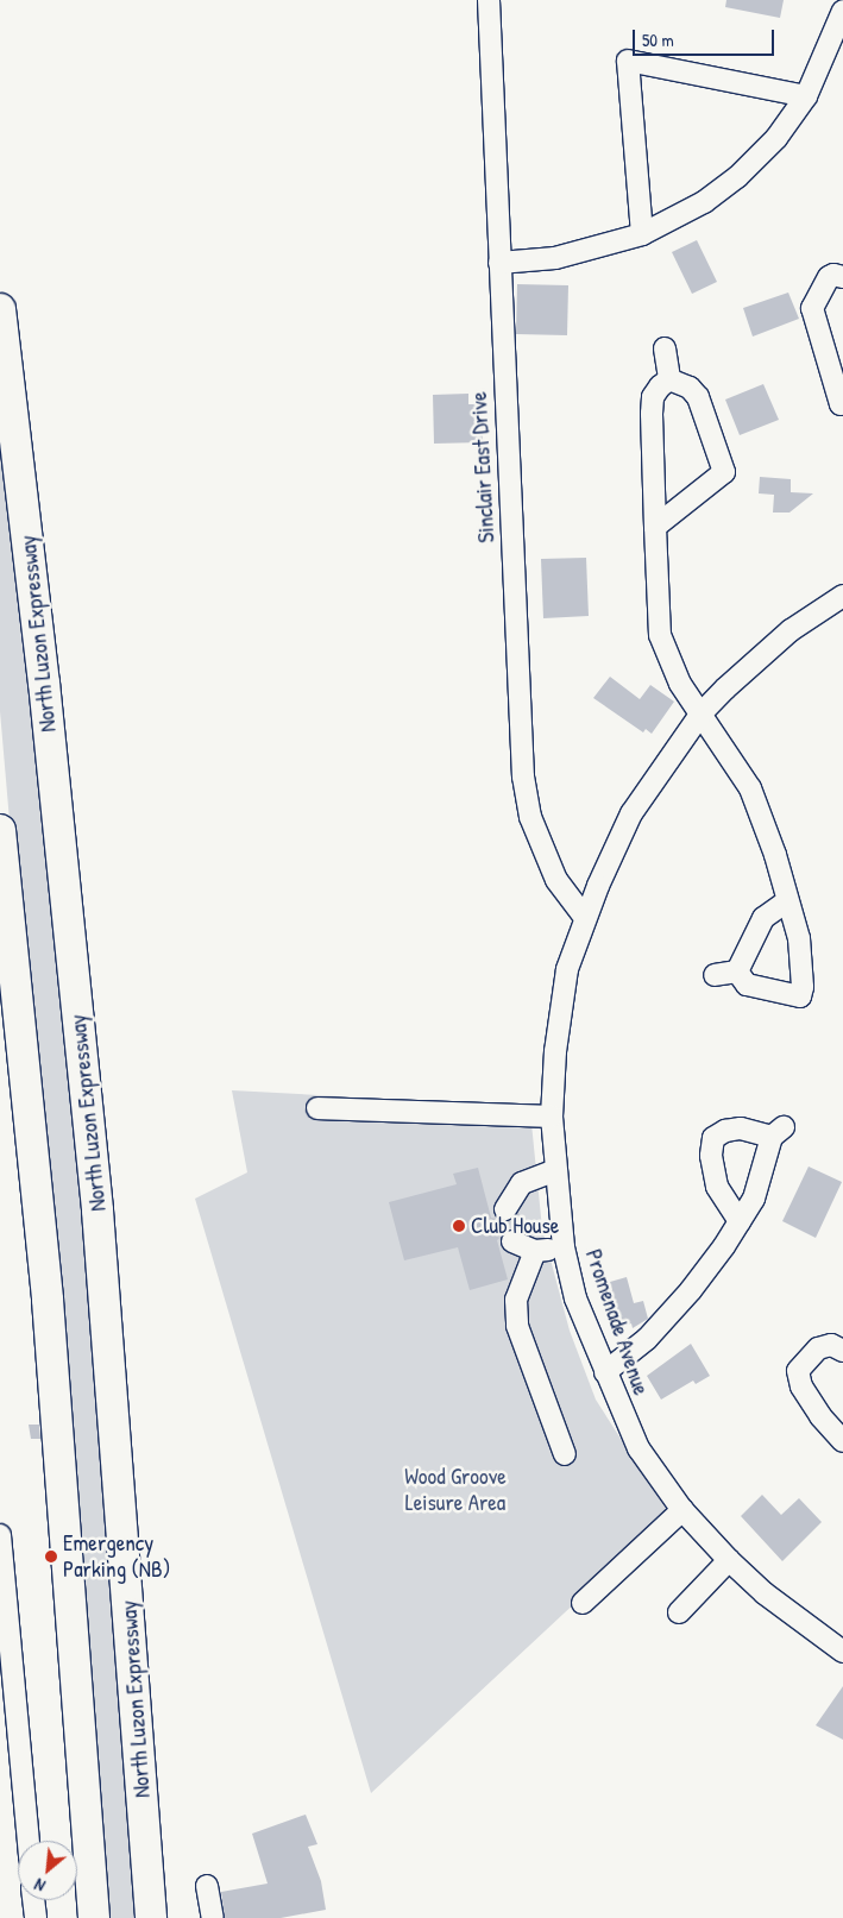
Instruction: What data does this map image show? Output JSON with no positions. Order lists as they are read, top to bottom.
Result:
{
  "streets": {
    "highway": ["North Luzon Expressway"],
    "street": ["Sinclair East Drive", "Promenade Avenue"]
  },
  "crossings": [
    ["Sinclair East Drive", "Promenade Avenue"]
  ],
  "parks": ["Wood Groove Leisure Area"],
  "places": ["Club House", "Emergency Parking (NB)"],
  "scale_bar": "50 m",
  "north": "bottom left"
}
